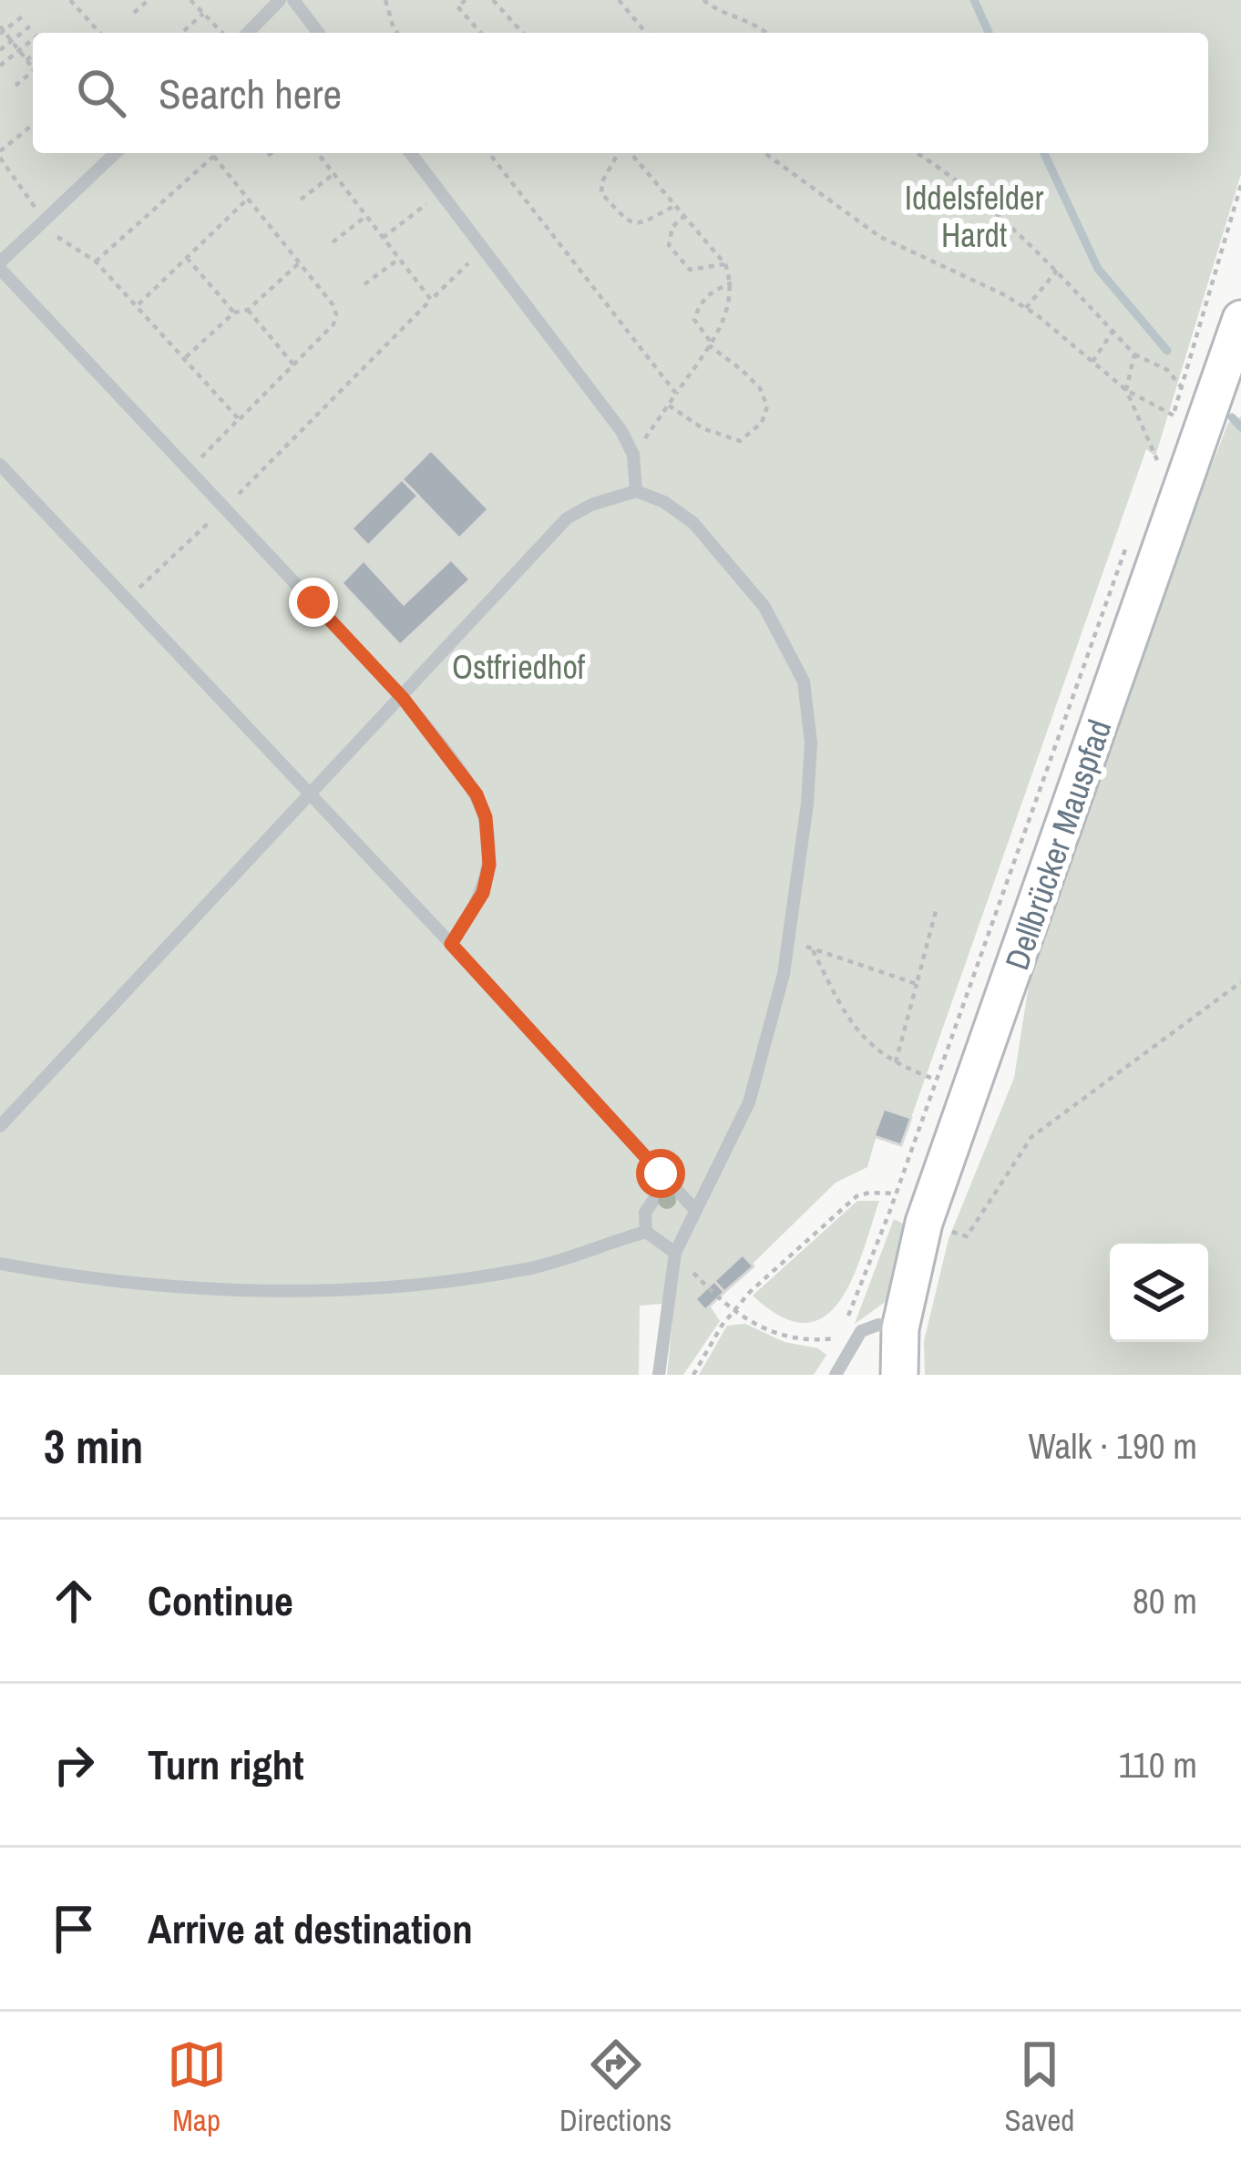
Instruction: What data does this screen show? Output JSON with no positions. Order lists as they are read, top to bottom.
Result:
{
  "streets": {
    "main road": ["Dellbrücker Mauspfad"]
  },
  "parks": ["Iddelsfelder Hardt", "Ostfriedhof"],
  "page": {
    "search": "Search here",
    "heading": ["3 min", "Walk · 190 m"],
    "list": [
      ["Continue", "80 m"],
      ["Turn right", "110 m"],
      "Arrive at destination"
    ],
    "nav": ["Map", "Directions", "Saved"]
  }
}
